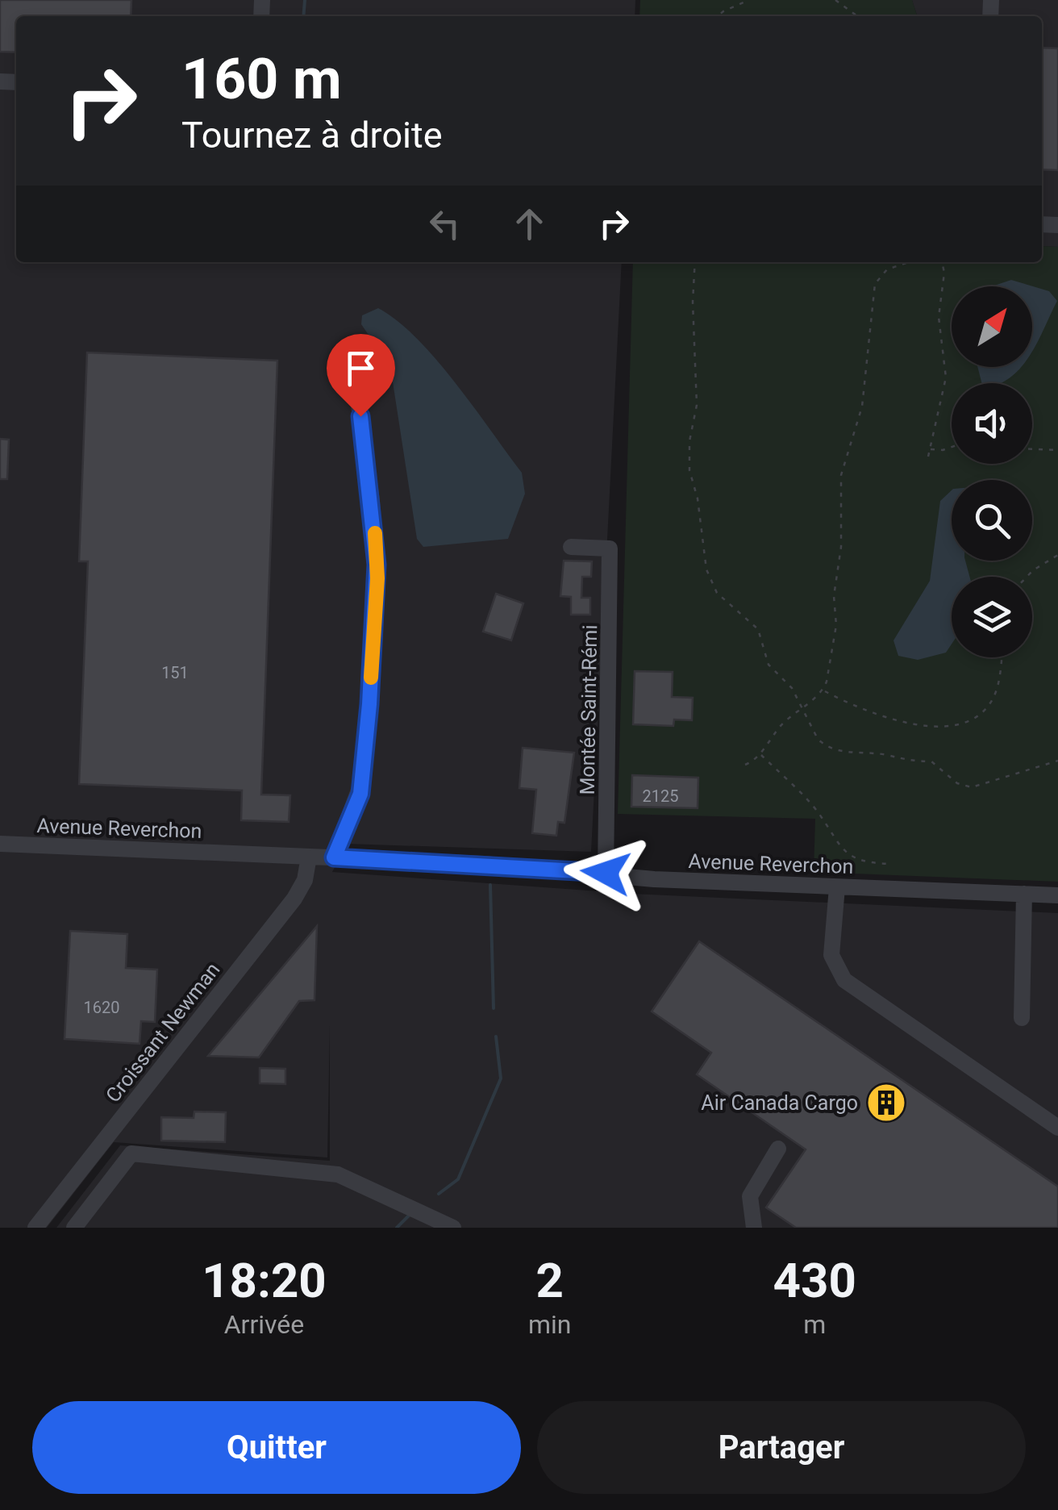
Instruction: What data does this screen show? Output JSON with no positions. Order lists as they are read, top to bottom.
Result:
{
  "streets": {
    "street": ["Montée Saint-Rémi", "Avenue Reverchon", "Croissant Newman"]
  },
  "crossings": [
    ["Montée Saint-Rémi", "Avenue Reverchon"],
    ["Avenue Reverchon", "Croissant Newman"]
  ],
  "places": {
    "building": ["Air Canada Cargo"]
  },
  "house_numbers": ["151", "2125", "1620"],
  "north": "top right",
  "page": {
    "turn": ["160 m", "Tournez à droite"],
    "eta": [
      "18:20",
      "Arrivée",
      "2",
      "min",
      "430",
      "m"
    ],
    "buttons": ["Quitter", "Partager"]
  }
}
